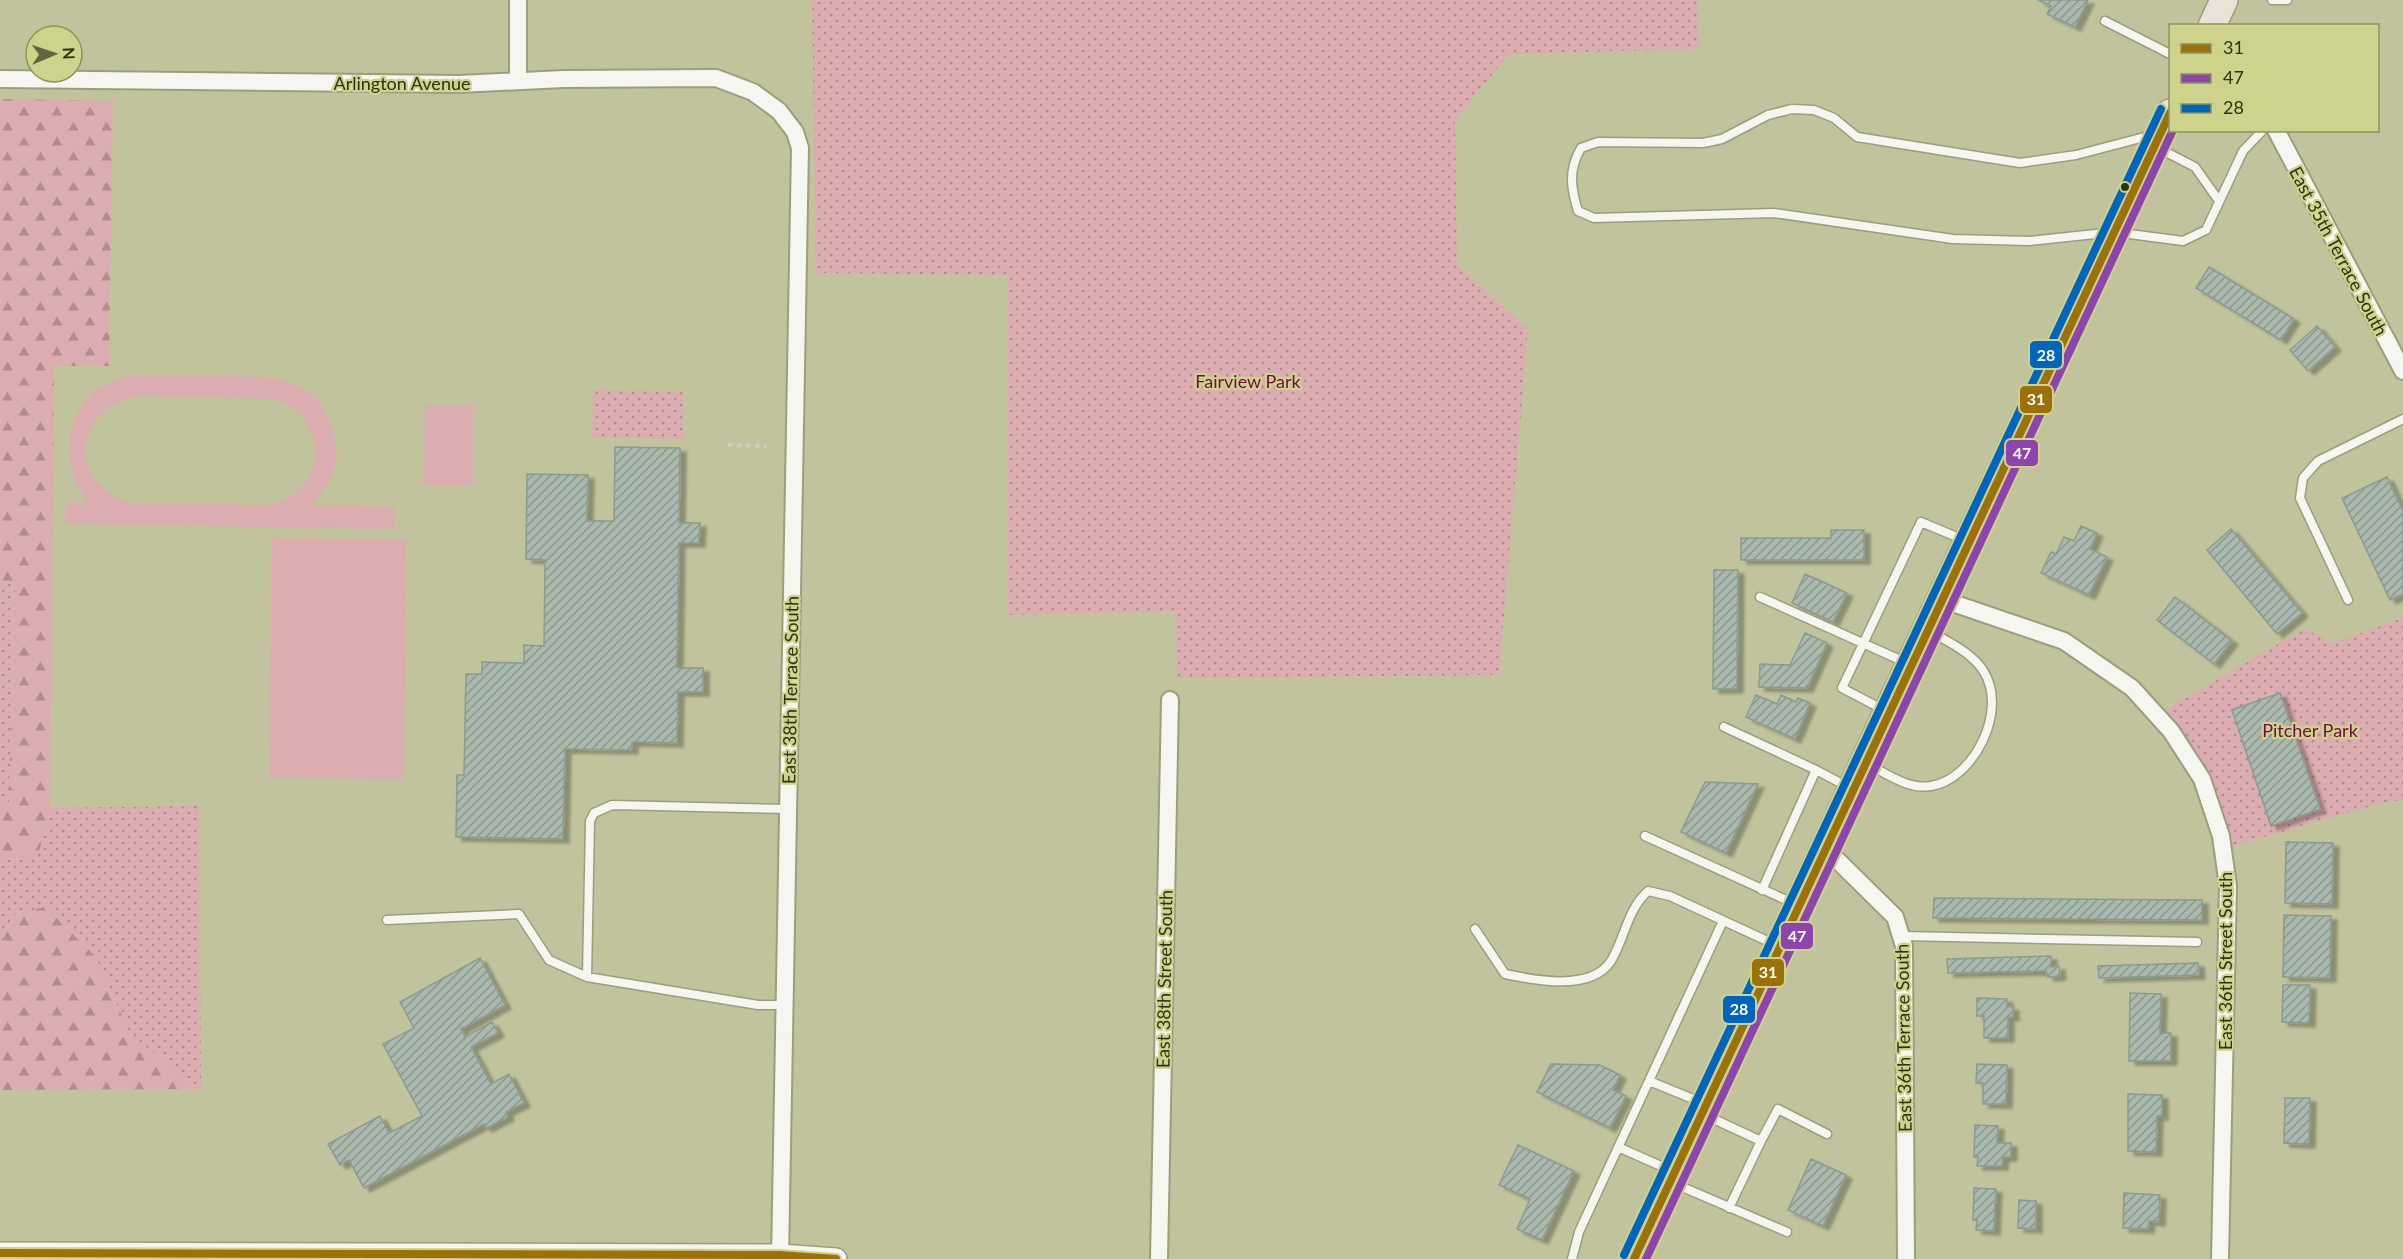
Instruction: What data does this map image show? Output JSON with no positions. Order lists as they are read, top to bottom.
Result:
{
  "streets": {
    "street": [
      "Arlington Avenue",
      "East 35th Terrace South",
      "East 38th Terrace South",
      "East 36th Street South",
      "East 38th Street South",
      "East 36th Terrace South"
    ]
  },
  "crossings": [
    ["Arlington Avenue", "East 38th Terrace South"]
  ],
  "parks": ["Fairview Park", "Pitcher Park"],
  "lines": ["transit line 28", "transit line 31", "transit line 47"],
  "legend": ["31", "47", "28"],
  "north": "right"
}
